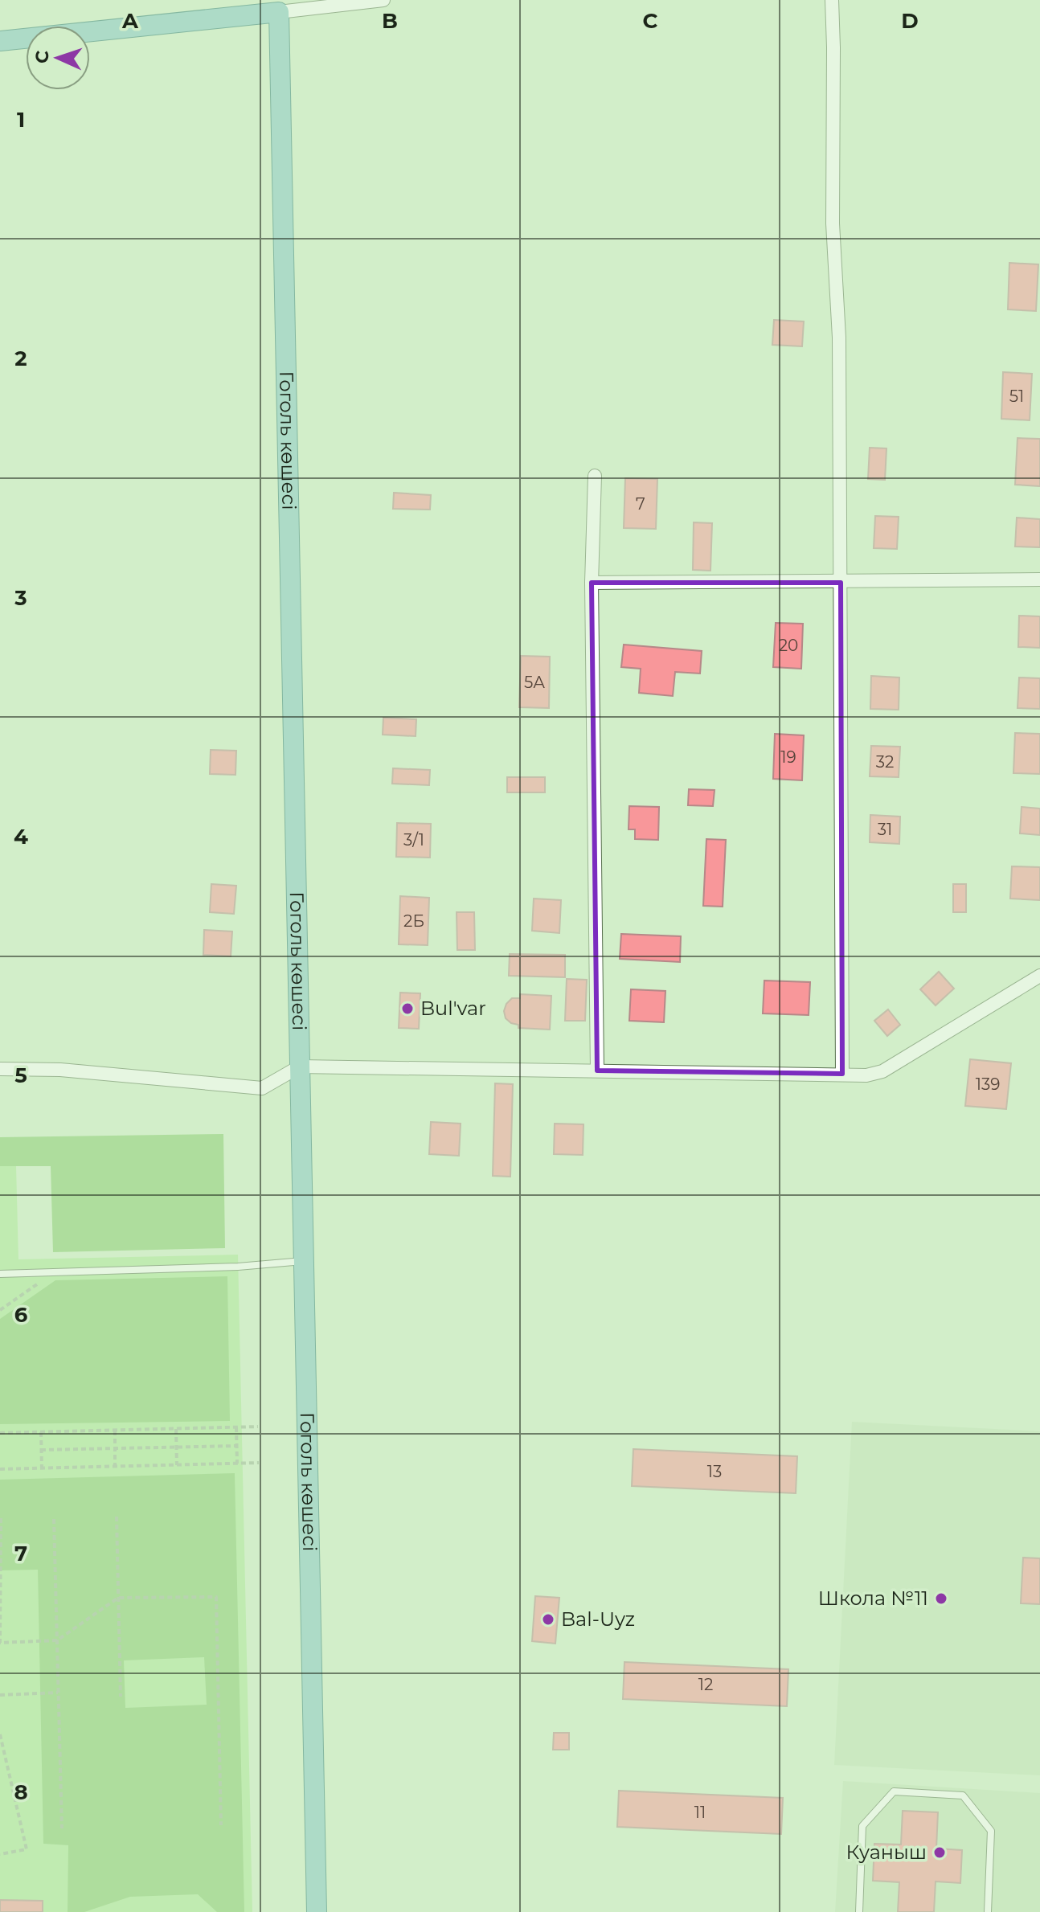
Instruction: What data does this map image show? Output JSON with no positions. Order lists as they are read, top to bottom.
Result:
{
  "streets": {
    "main road": ["Гоголь көшесі"]
  },
  "places": [
    "Bul'var",
    "Школа №11",
    "Bal-Uyz",
    "Куаныш"
  ],
  "house_numbers": [
    "51",
    "7",
    "20",
    "5А",
    "19",
    "32",
    "31",
    "3/1",
    "2Б",
    "139",
    "13",
    "12",
    "11"
  ],
  "north": "left",
  "grid": {
    "columns": [
      "A",
      "B",
      "C",
      "D"
    ],
    "rows": [
      "1",
      "2",
      "3",
      "4",
      "5",
      "6",
      "7",
      "8"
    ]
  }
}
